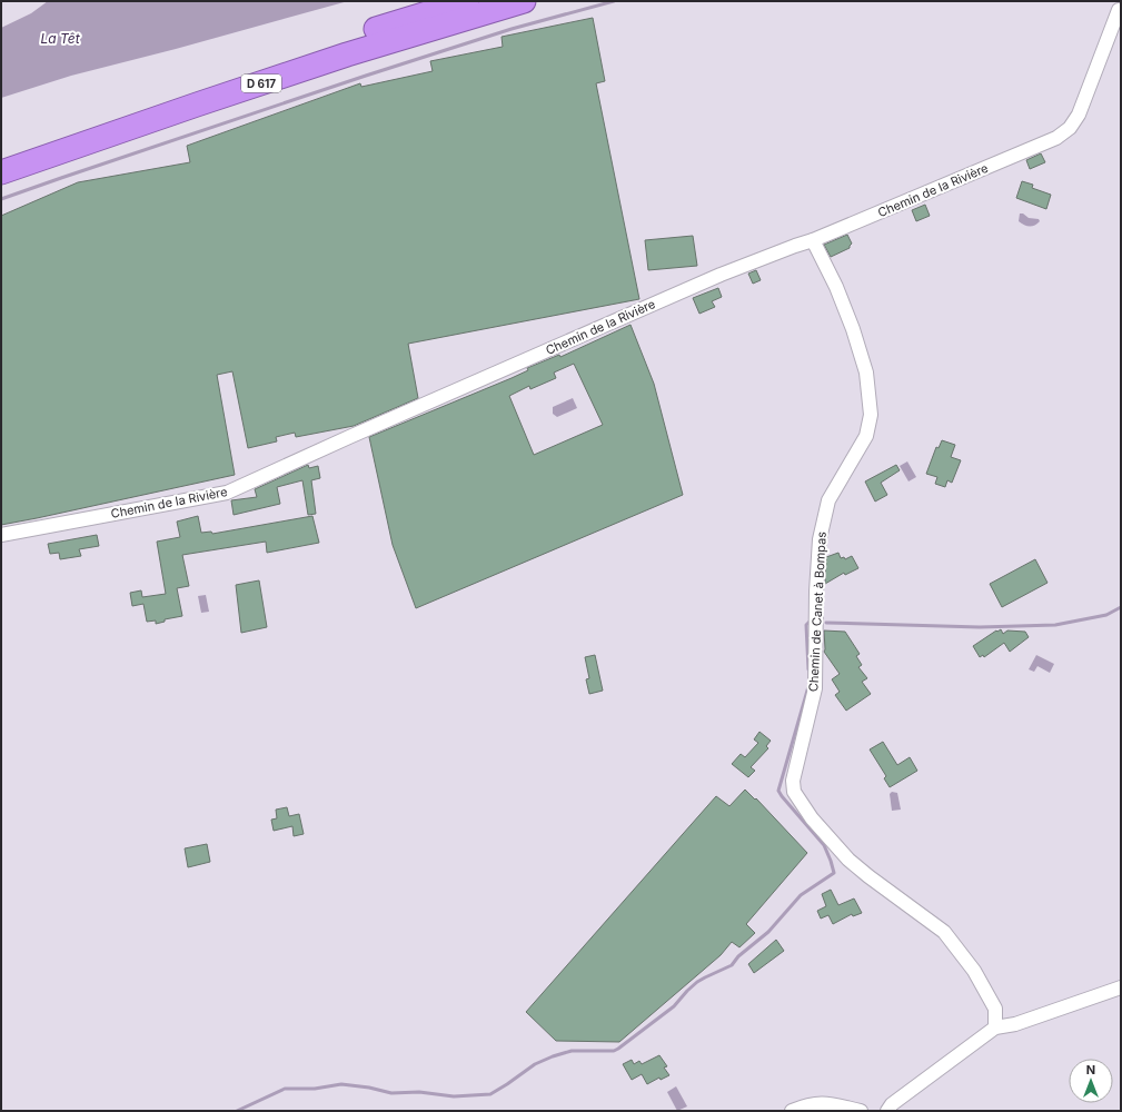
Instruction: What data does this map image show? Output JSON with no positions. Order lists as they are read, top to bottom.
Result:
{
  "streets": {
    "highway": ["D 617"],
    "street": ["Chemin de la Rivière", "Chemin de Canet à Bompas"]
  },
  "crossings": [
    ["Chemin de la Rivière", "Chemin de Canet à Bompas"]
  ],
  "water": ["La Têt"],
  "north": "top"
}
